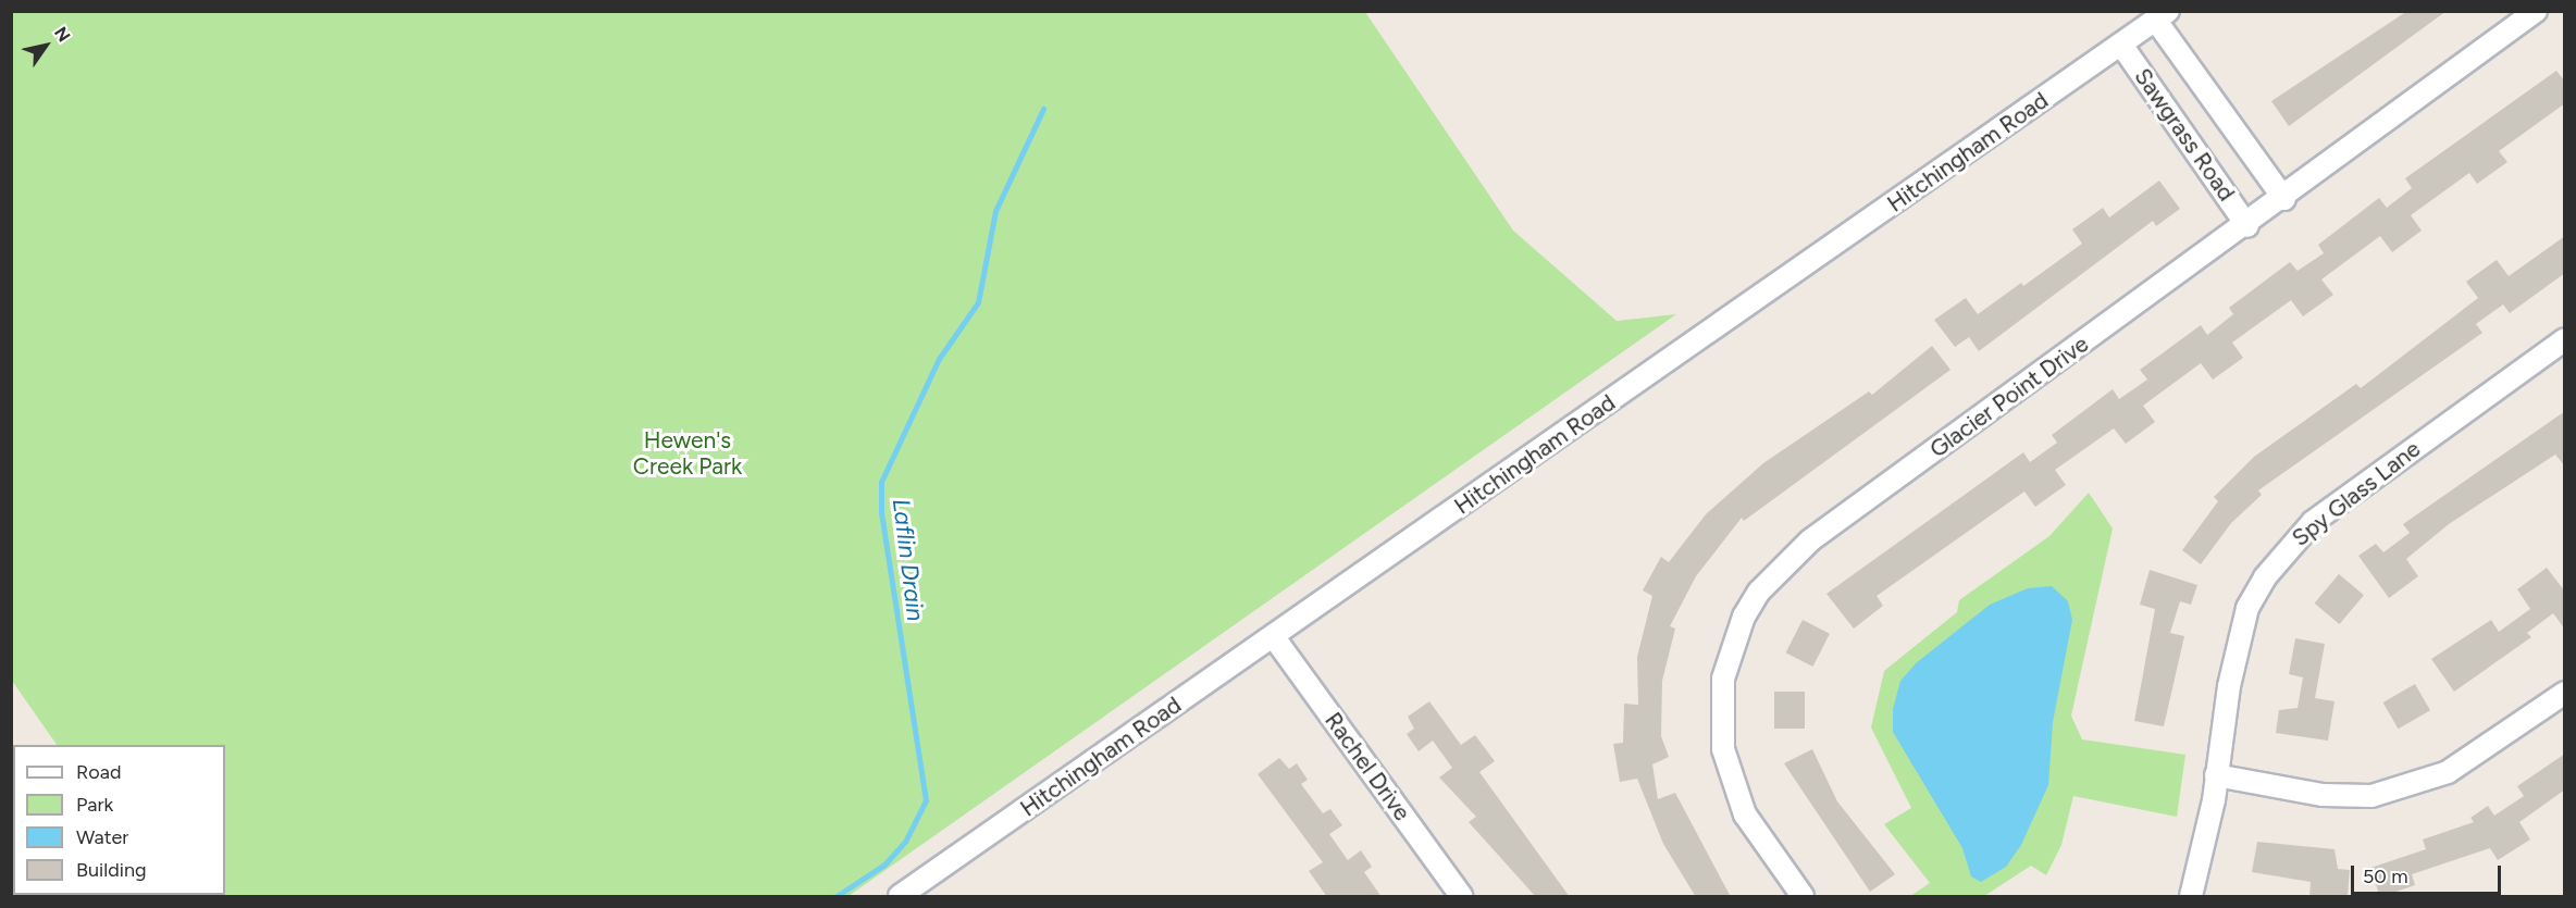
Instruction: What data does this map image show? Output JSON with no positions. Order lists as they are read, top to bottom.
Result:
{
  "streets": {
    "street": [
      "Sawgrass Road",
      "Hitchingham Road",
      "Glacier Point Drive",
      "Spy Glass Lane",
      "Rachel Drive"
    ]
  },
  "crossings": [
    ["Sawgrass Road", "Hitchingham Road"],
    ["Sawgrass Road", "Glacier Point Drive"],
    ["Hitchingham Road", "Rachel Drive"]
  ],
  "water": ["Laflin Drain"],
  "parks": ["Hewen's Creek Park"],
  "legend": [
    "Road",
    "Park",
    "Water",
    "Building"
  ],
  "scale_bar": "50 m",
  "north": "top right"
}
